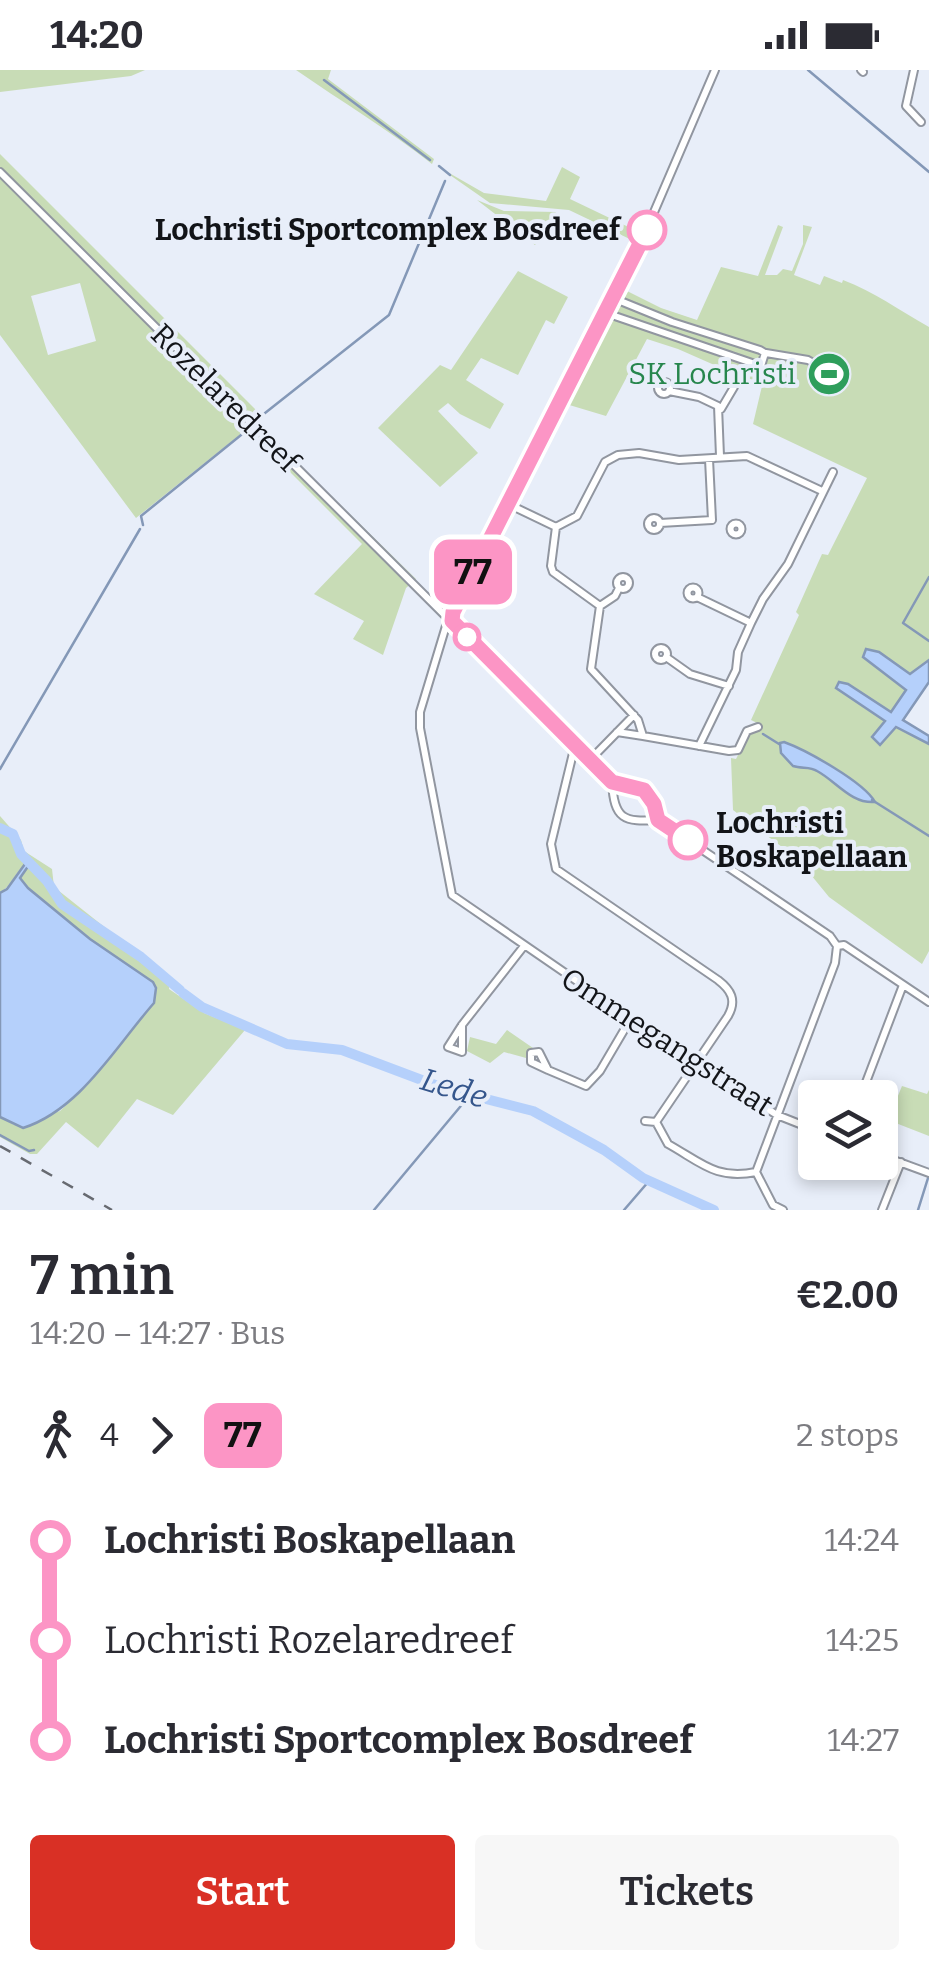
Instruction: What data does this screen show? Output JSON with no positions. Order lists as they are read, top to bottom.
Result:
{
  "streets": {
    "street": ["Rozelaredreef", "Ommegangstraat"]
  },
  "crossings": [
    ["Rozelaredreef", "Ommegangstraat"]
  ],
  "water": ["Lede"],
  "places": {
    "other": ["Lochristi Sportcomplex Bosdreef", "Lochristi Boskapellaan"],
    "sports": ["SK Lochristi"]
  },
  "lines": ["bus line 77"],
  "page": {
    "status": "14:20",
    "on_map": "77",
    "heading": ["7 min", "14:20 – 14:27 · Bus", "€2.00"],
    "legs": ["4", "77", "2 stops"],
    "list": [
      {
        "name": "Lochristi Boskapellaan",
        "value": "14:24"
      },
      {
        "name": "Lochristi Rozelaredreef",
        "value": "14:25"
      },
      {
        "name": "Lochristi Sportcomplex Bosdreef",
        "value": "14:27"
      }
    ],
    "buttons": ["Start", "Tickets"]
  }
}
